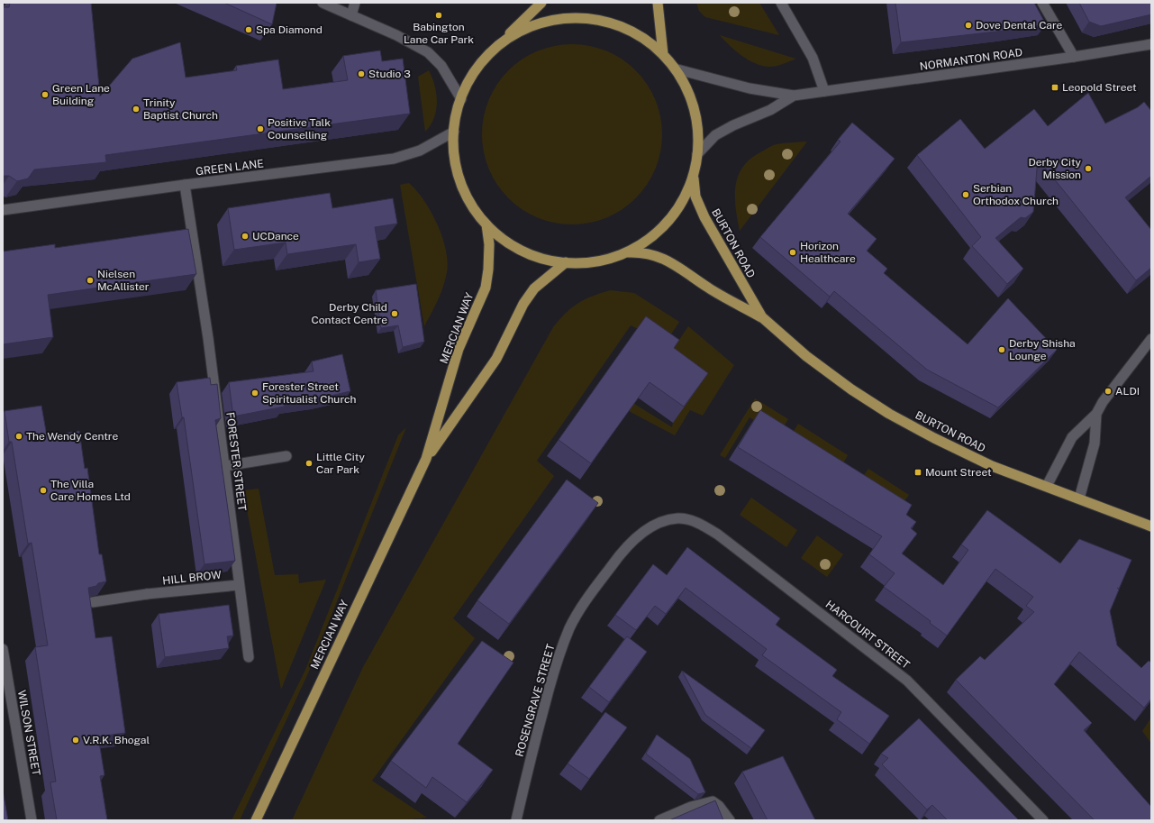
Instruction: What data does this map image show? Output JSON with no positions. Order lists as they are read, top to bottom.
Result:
{
  "streets": {
    "main road": ["BURTON ROAD", "MERCIAN WAY"],
    "street": [
      "NORMANTON ROAD",
      "GREEN LANE",
      "FORESTER STREET",
      "HILL BROW",
      "HARCOURT STREET",
      "ROSENGRAVE STREET",
      "WILSON STREET"
    ]
  },
  "crossings": [
    ["GREEN LANE", "FORESTER STREET"],
    ["FORESTER STREET", "HILL BROW"],
    ["HARCOURT STREET", "ROSENGRAVE STREET"]
  ],
  "places": {
    "other": [
      "Babington Lane Car Park",
      "Dove Dental Care",
      "Spa Diamond",
      "Studio 3",
      "Green Lane Building",
      "Trinity Baptist Church",
      "Positive Talk Counselling",
      "Derby City Mission",
      "Serbian Orthodox Church",
      "UCDance",
      "Horizon Healthcare",
      "Nielsen McAllister",
      "Derby Child Contact Centre",
      "Derby Shisha Lounge",
      "ALDI",
      "Forester Street Spiritualist Church",
      "The Wendy Centre",
      "Little City Car Park",
      "The Villa Care Homes Ltd",
      "V.R.K. Bhogal"
    ],
    "transit": ["Leopold Street", "Mount Street"]
  }
}
